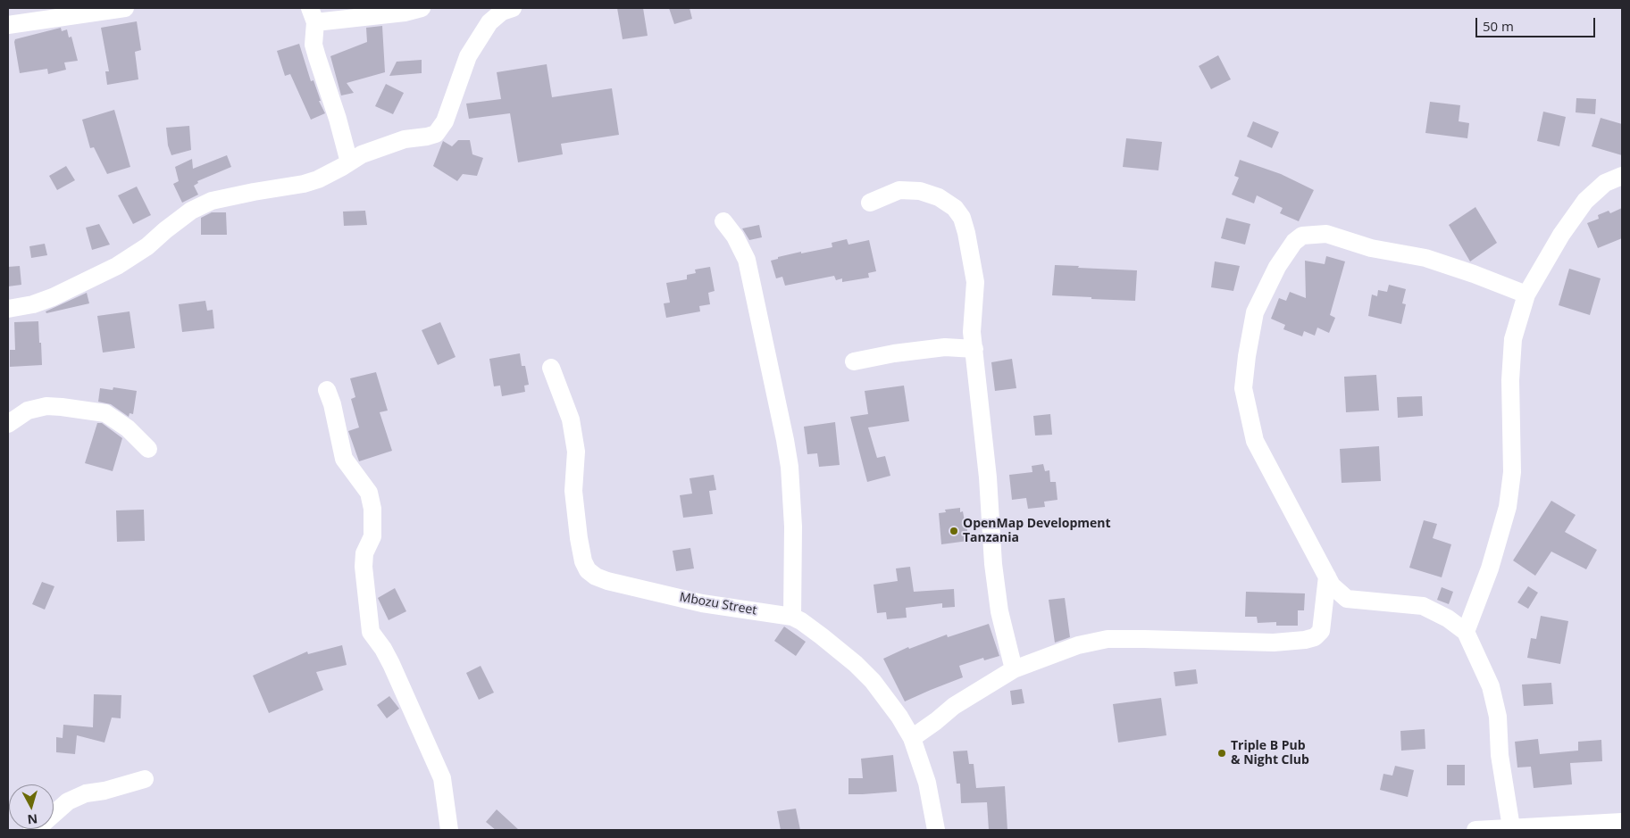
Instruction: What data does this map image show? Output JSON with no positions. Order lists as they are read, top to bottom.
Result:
{
  "streets": {
    "street": ["Mbozu Street"]
  },
  "places": ["OpenMap Development Tanzania", "Triple B Pub & Night Club"],
  "scale_bar": "50 m",
  "north": "bottom"
}
